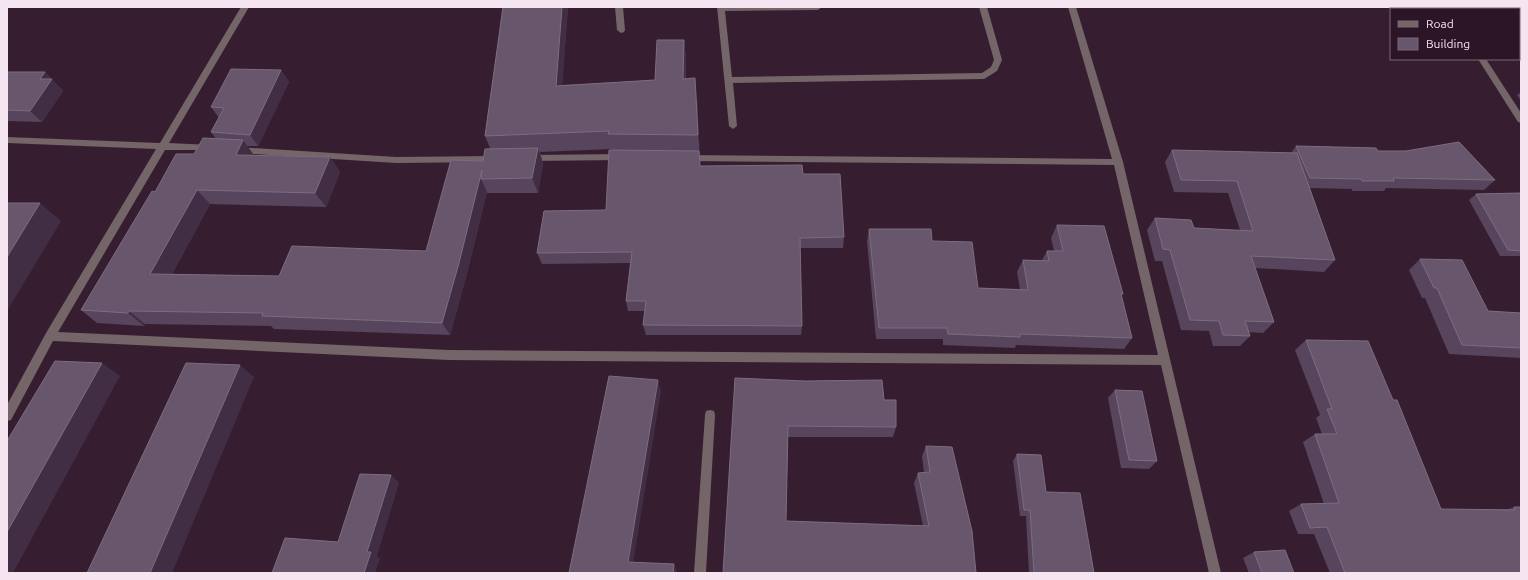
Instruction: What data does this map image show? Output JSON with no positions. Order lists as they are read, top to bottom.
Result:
{
  "legend": ["Road", "Building"]
}
